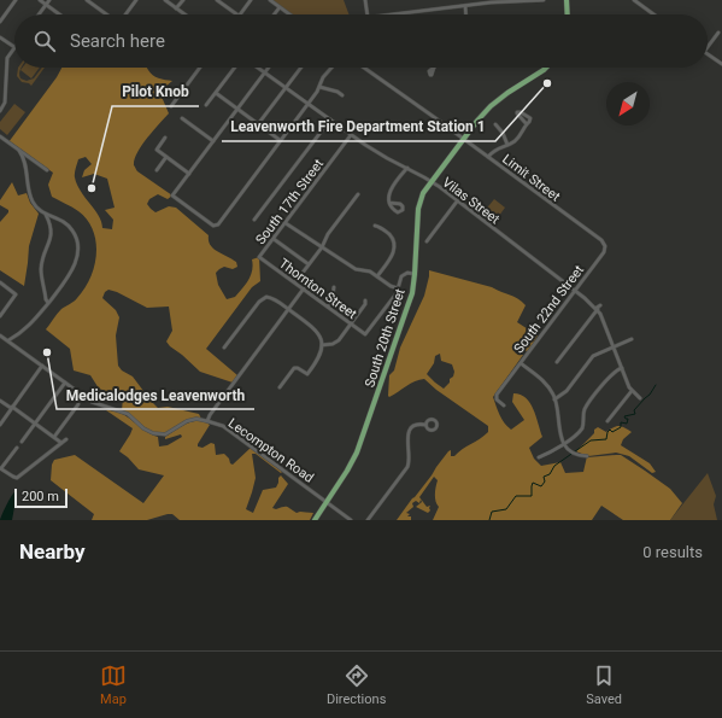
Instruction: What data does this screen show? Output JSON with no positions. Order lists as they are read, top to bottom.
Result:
{
  "streets": {
    "main road": ["South 20th Street"],
    "street": [
      "Limit Street",
      "Vilas Street",
      "South 17th Street",
      "Thornton Street",
      "South 22nd Street",
      "Lecompton Road"
    ]
  },
  "crossings": [
    ["Limit Street", "South 22nd Street"],
    ["Limit Street", "South 20th Street"],
    ["Vilas Street", "South 17th Street"],
    ["Vilas Street", "South 22nd Street"],
    ["Vilas Street", "South 20th Street"],
    ["South 17th Street", "Thornton Street"],
    ["South 20th Street", "Lecompton Road"]
  ],
  "places": ["Leavenworth Fire Department Station 1", "Pilot Knob", "Medicalodges Leavenworth"],
  "scale_bar": "200 m",
  "north": "bottom left",
  "page": {
    "search": "Search here",
    "scale": "200 m",
    "heading": ["Nearby", "0 results"],
    "nav": ["Map", "Directions", "Saved"]
  }
}
